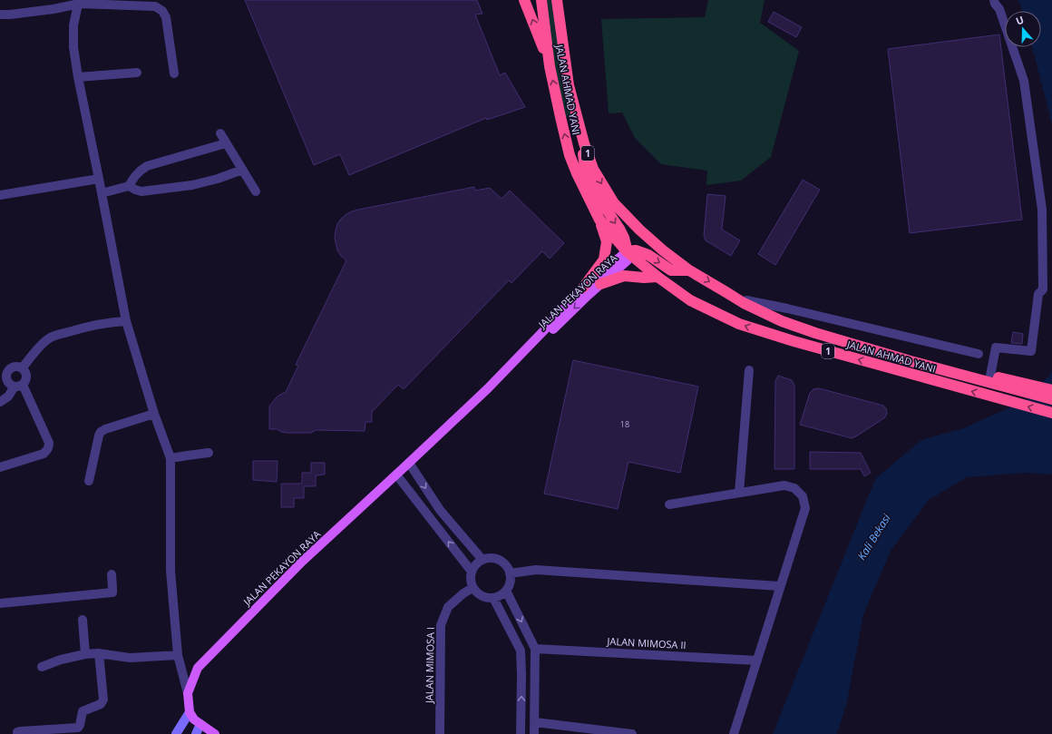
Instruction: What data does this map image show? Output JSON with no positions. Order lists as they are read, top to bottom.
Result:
{
  "streets": {
    "highway": ["JALAN AHMAD YANI", "1"],
    "main road": ["JALAN PEKAYON RAYA"],
    "street": ["JALAN MIMOSA II", "JALAN MIMOSA I"]
  },
  "crossings": [
    ["JALAN AHMAD YANI", "JALAN PEKAYON RAYA"]
  ],
  "water": ["Kali Bekasi"],
  "house_numbers": ["18"],
  "north": "top"
}
